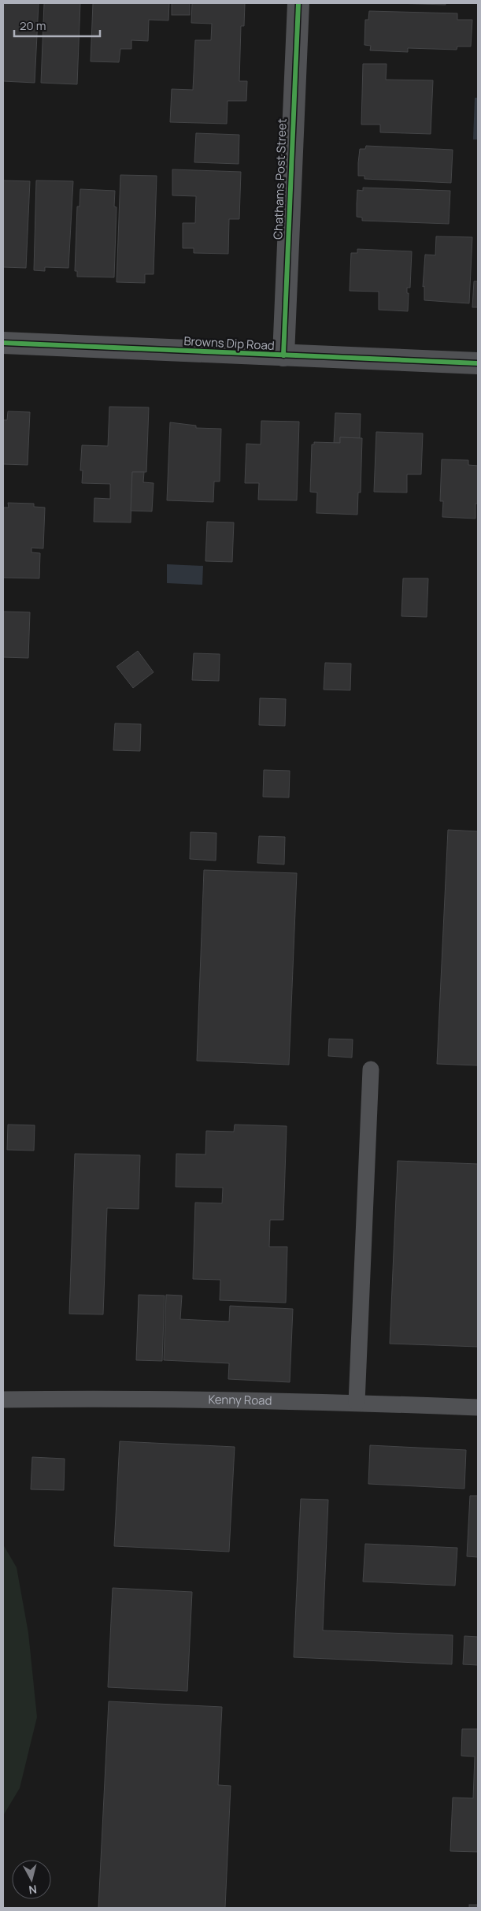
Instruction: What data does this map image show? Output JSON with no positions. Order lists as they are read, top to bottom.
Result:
{
  "streets": {
    "street": ["Chathams Post Street", "Browns Dip Road"],
    "lane": ["Kenny Road"]
  },
  "crossings": [
    ["Chathams Post Street", "Browns Dip Road"]
  ],
  "scale_bar": "20 m",
  "north": "bottom"
}
